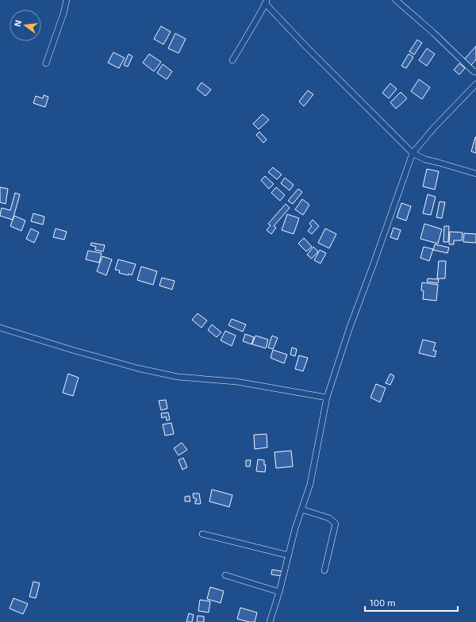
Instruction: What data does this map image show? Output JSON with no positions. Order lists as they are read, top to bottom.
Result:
{
  "scale_bar": "100 m",
  "north": "left"
}
